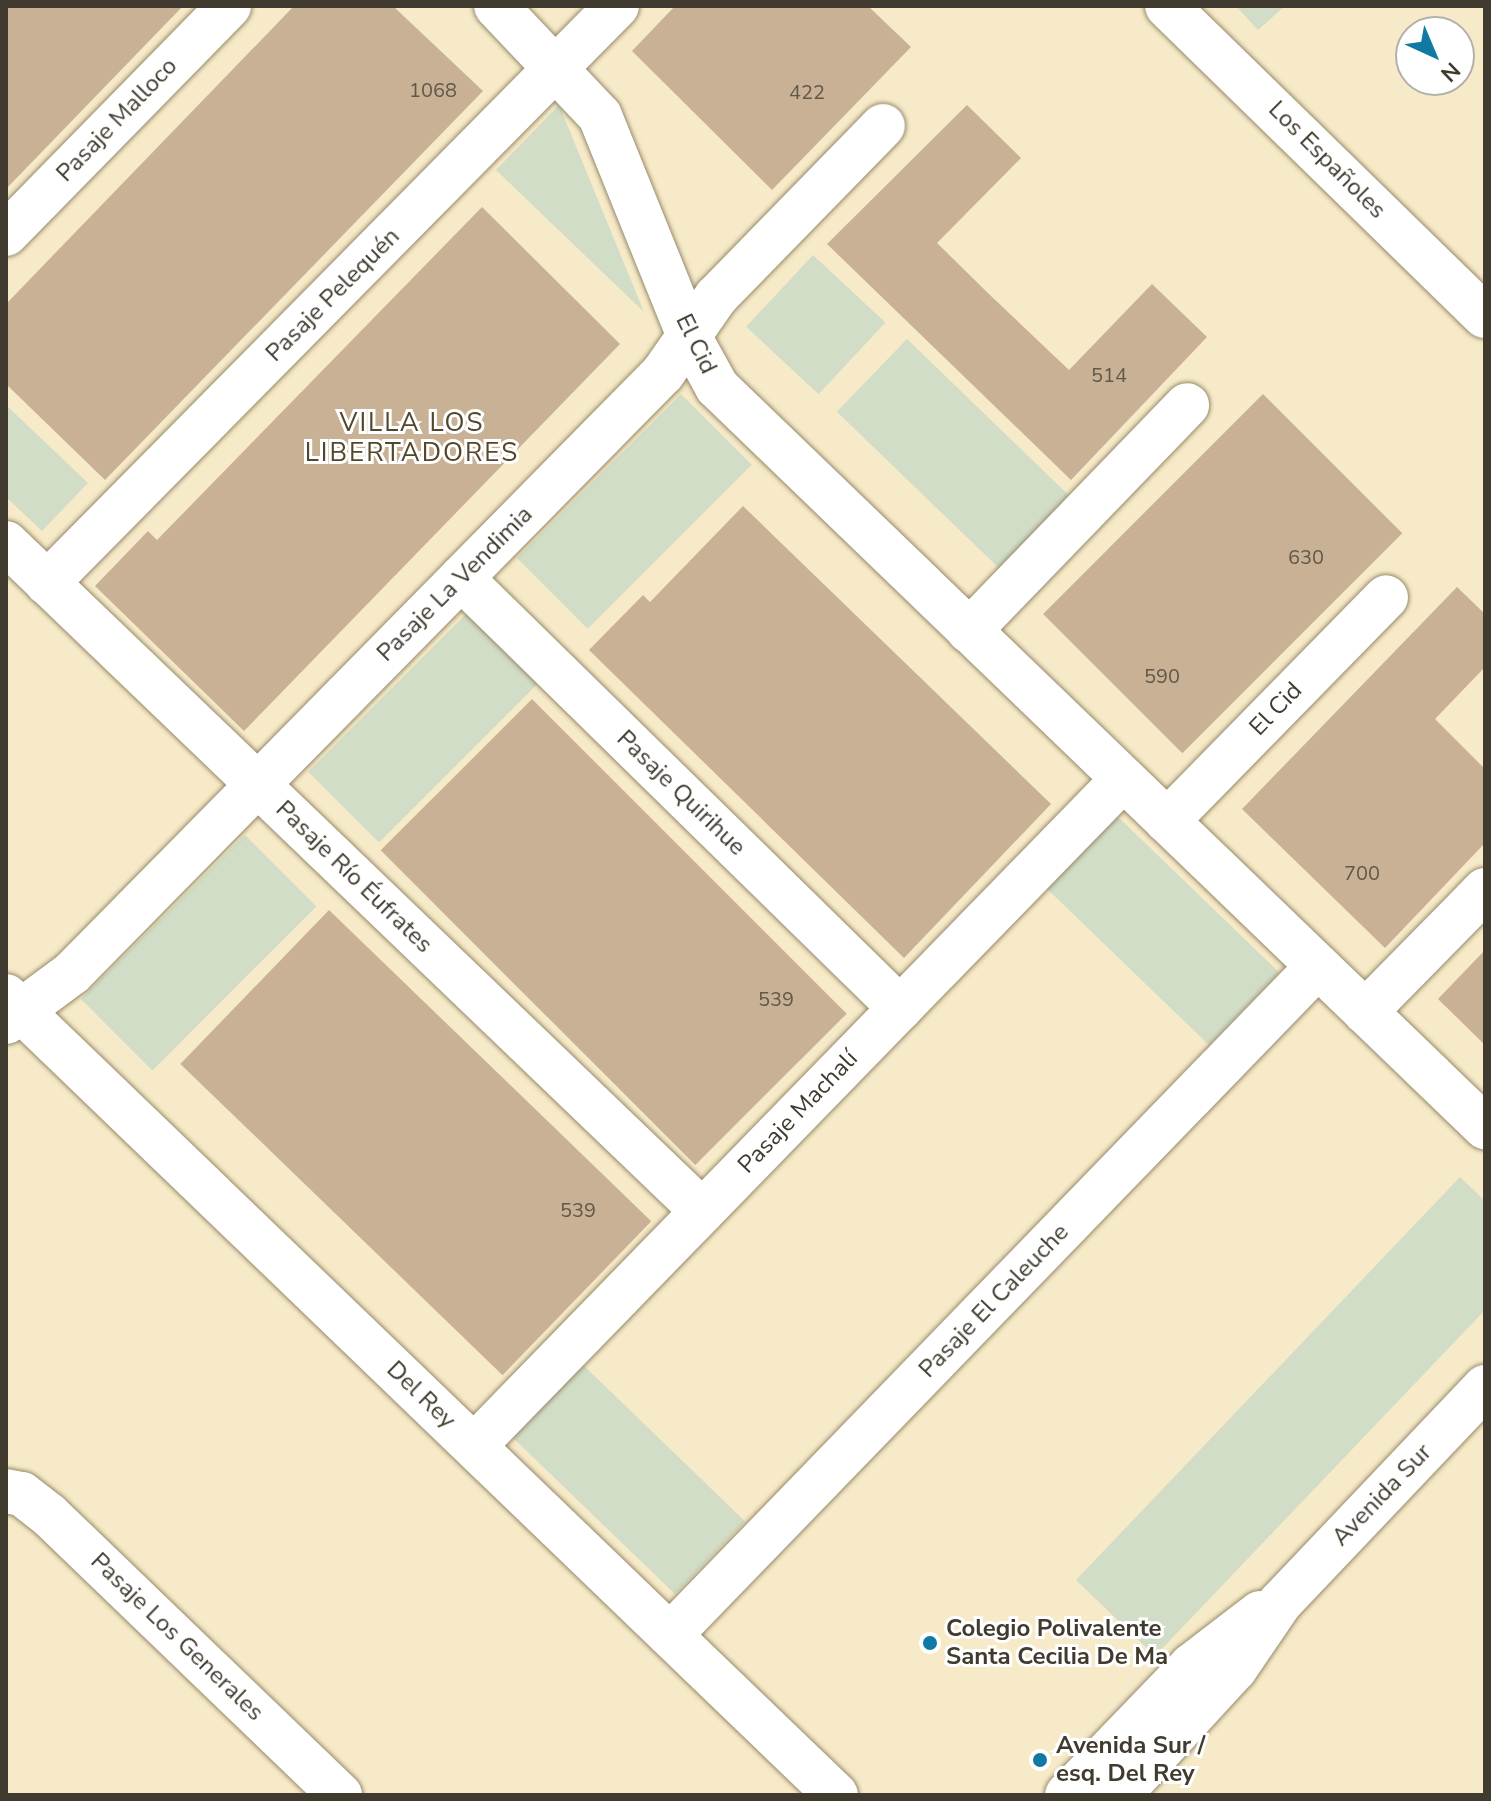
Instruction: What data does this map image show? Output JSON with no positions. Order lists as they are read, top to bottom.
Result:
{
  "streets": {
    "street": [
      "Pasaje Malloco",
      "Los Españoles",
      "Pasaje Pelequén",
      "El Cid",
      "Pasaje La Vendimia",
      "Pasaje Quirihue",
      "Pasaje Río Éufrates",
      "Pasaje Machalí",
      "Pasaje El Caleuche",
      "Del Rey",
      "Avenida Sur",
      "Pasaje Los Generales"
    ]
  },
  "crossings": [
    ["Pasaje Pelequén", "El Cid"],
    ["Pasaje Pelequén", "Pasaje Río Éufrates"],
    ["El Cid", "Pasaje La Vendimia"],
    ["El Cid", "Pasaje Machalí"],
    ["El Cid", "Pasaje El Caleuche"],
    ["Pasaje La Vendimia", "Pasaje Quirihue"],
    ["Pasaje La Vendimia", "Pasaje Río Éufrates"],
    ["Pasaje La Vendimia", "Del Rey"],
    ["Pasaje Quirihue", "Pasaje Machalí"],
    ["Pasaje Río Éufrates", "Pasaje Machalí"],
    ["Pasaje Machalí", "Del Rey"],
    ["Pasaje El Caleuche", "Del Rey"]
  ],
  "districts": ["VILLA LOS LIBERTADORES"],
  "places": ["Colegio Polivalente Santa Cecilia De Ma", "Avenida Sur / esq. Del Rey"],
  "house_numbers": [
    "1068",
    "422",
    "514",
    "630",
    "590",
    "700",
    "539",
    "539"
  ],
  "north": "bottom right"
}
